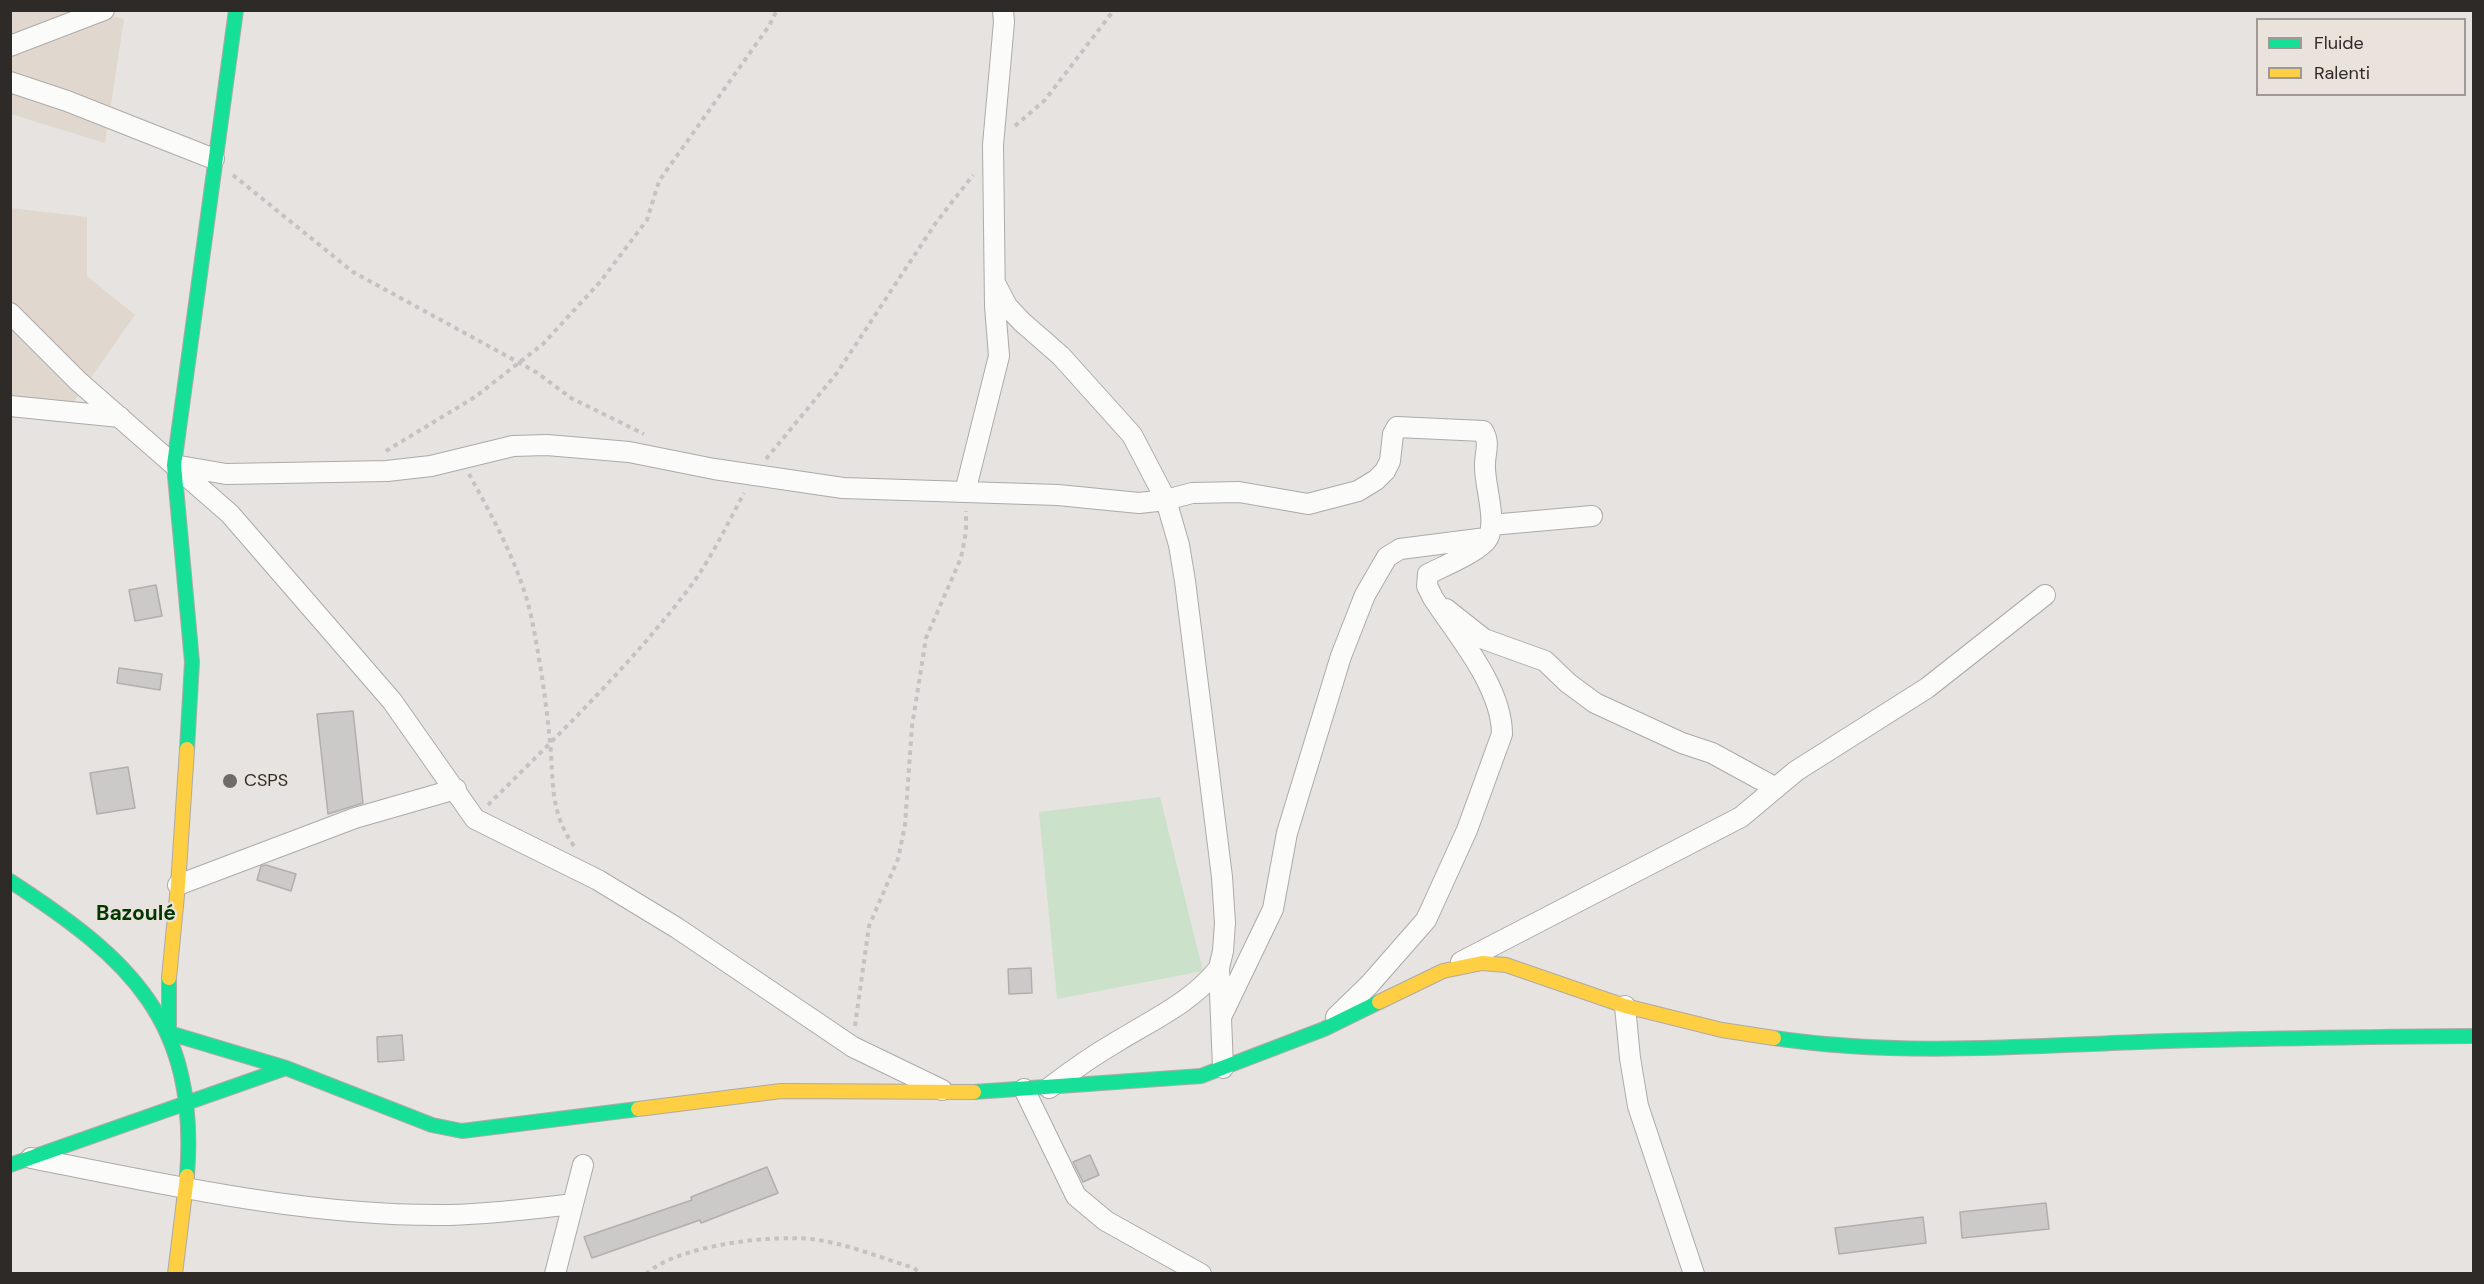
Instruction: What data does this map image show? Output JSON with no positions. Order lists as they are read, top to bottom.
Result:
{
  "districts": ["Bazoulé"],
  "places": ["CSPS"],
  "legend": ["Fluide", "Ralenti"]
}
